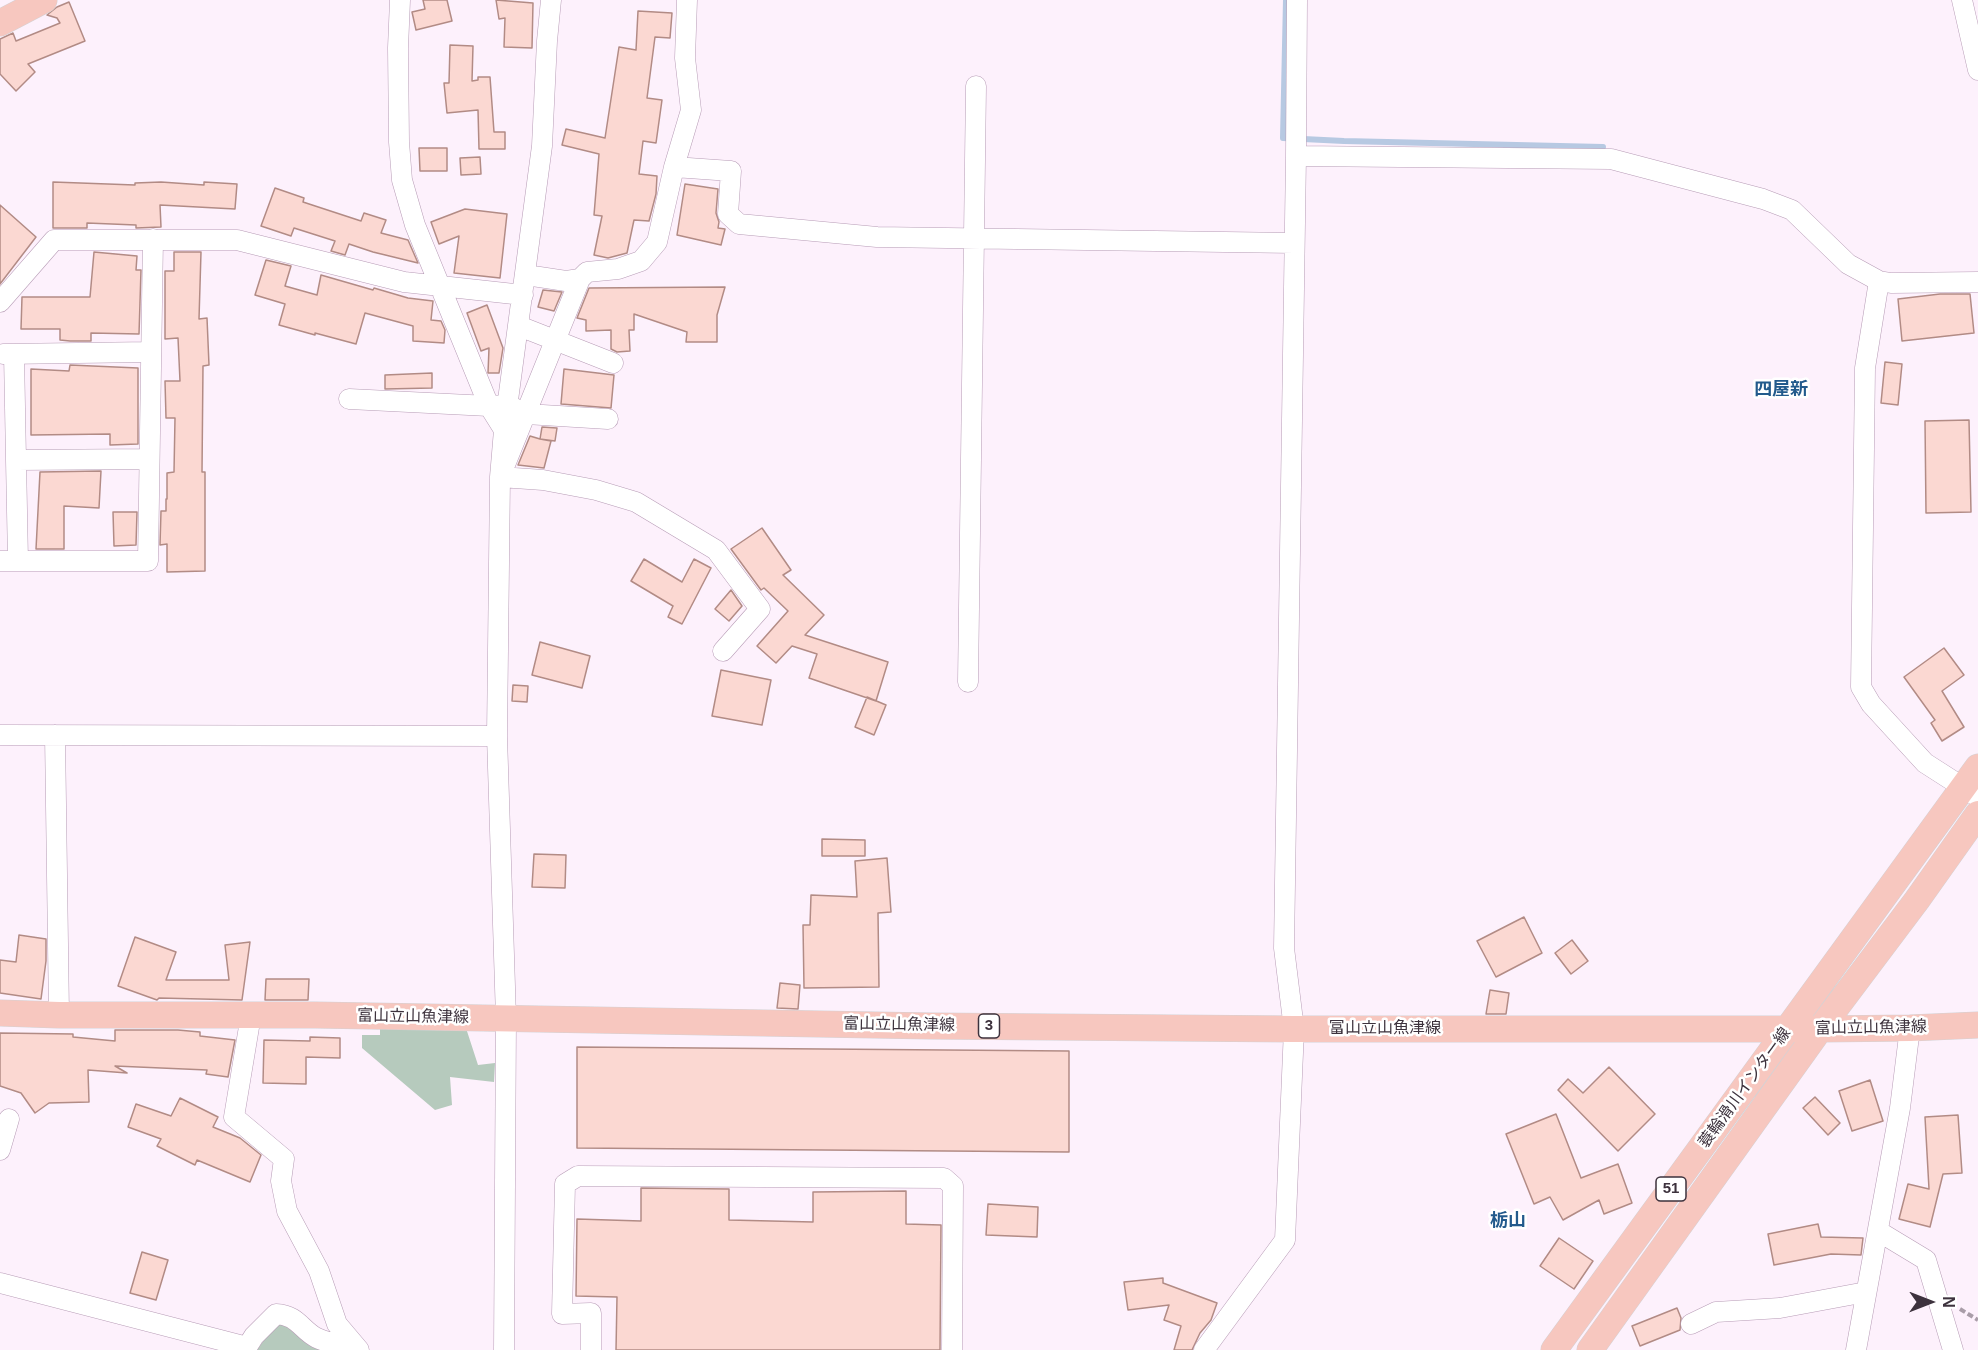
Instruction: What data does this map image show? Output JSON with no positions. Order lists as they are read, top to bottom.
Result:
{
  "streets": {
    "main road": [
      "富山立山魚津線",
      "3",
      "蓑輪滑川インター線",
      "51"
    ]
  },
  "crossings": [
    ["富山立山魚津線", "蓑輪滑川インター線"]
  ],
  "districts": ["四屋新", "栃山"],
  "north": "right"
}
